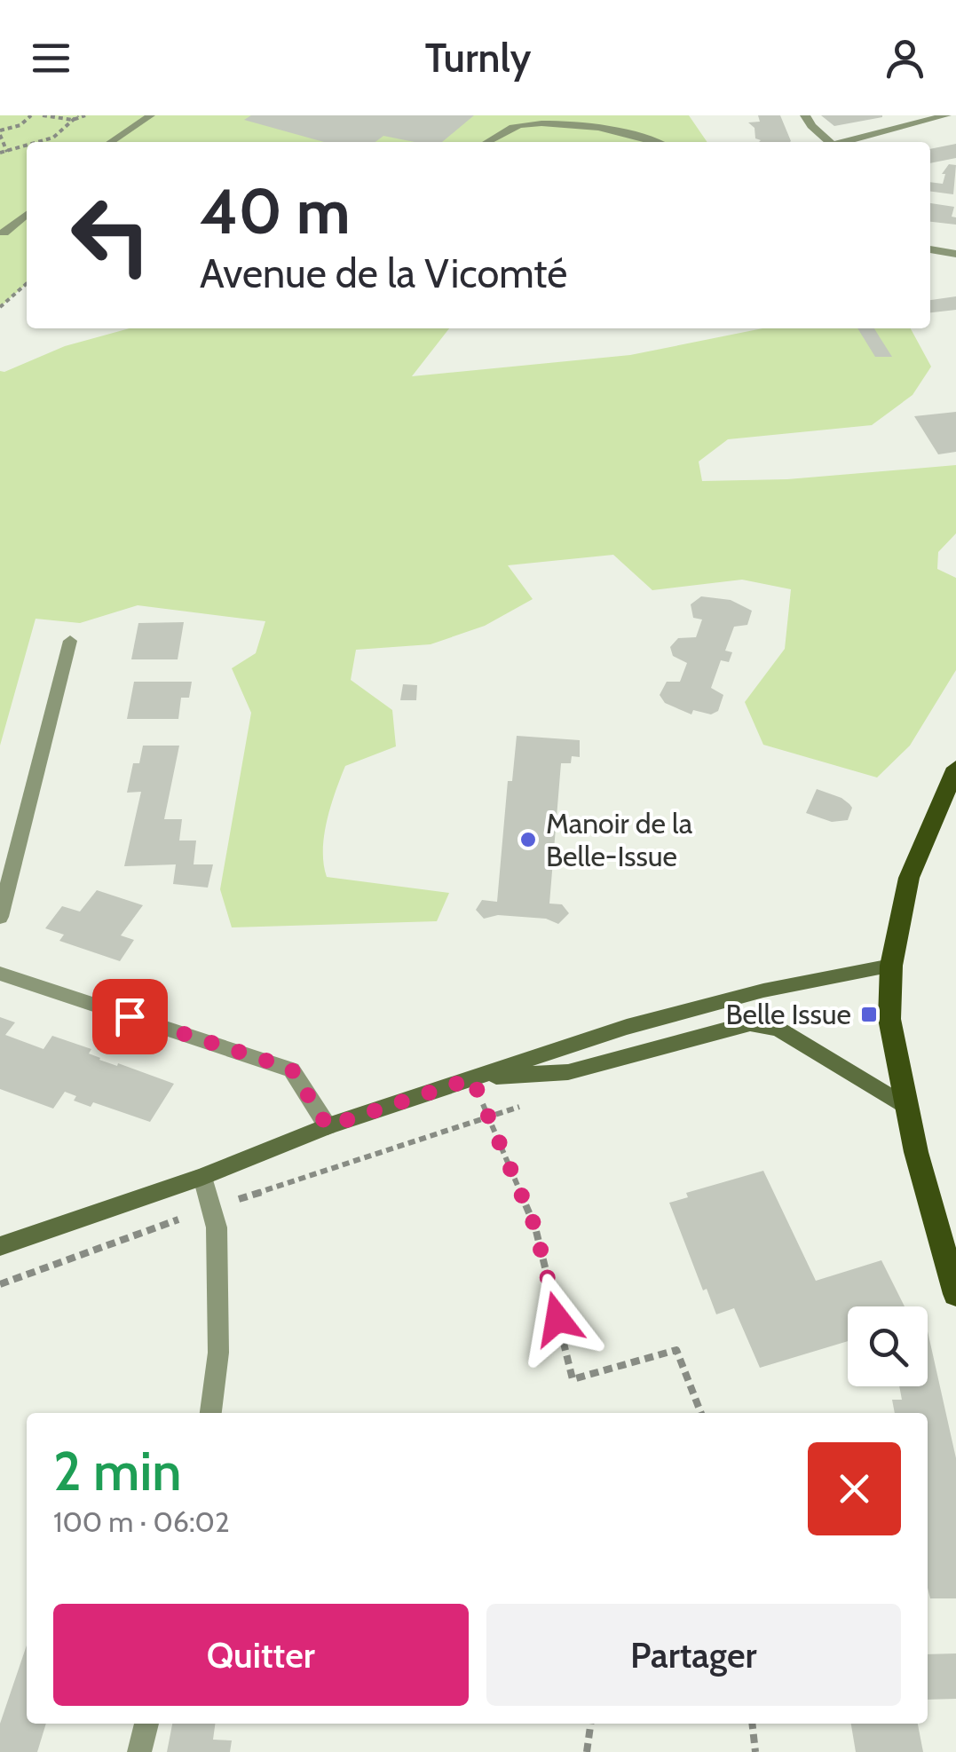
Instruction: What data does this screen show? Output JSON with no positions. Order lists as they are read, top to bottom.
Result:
{
  "places": {
    "other": ["Manoir de la Belle-Issue"],
    "transit": ["Belle Issue"]
  },
  "page": {
    "header": "Turnly",
    "turn": ["40 m", "Avenue de la Vicomté"],
    "heading": ["2 min", "100 m · 06:02"],
    "buttons": ["Quitter", "Partager"]
  }
}
